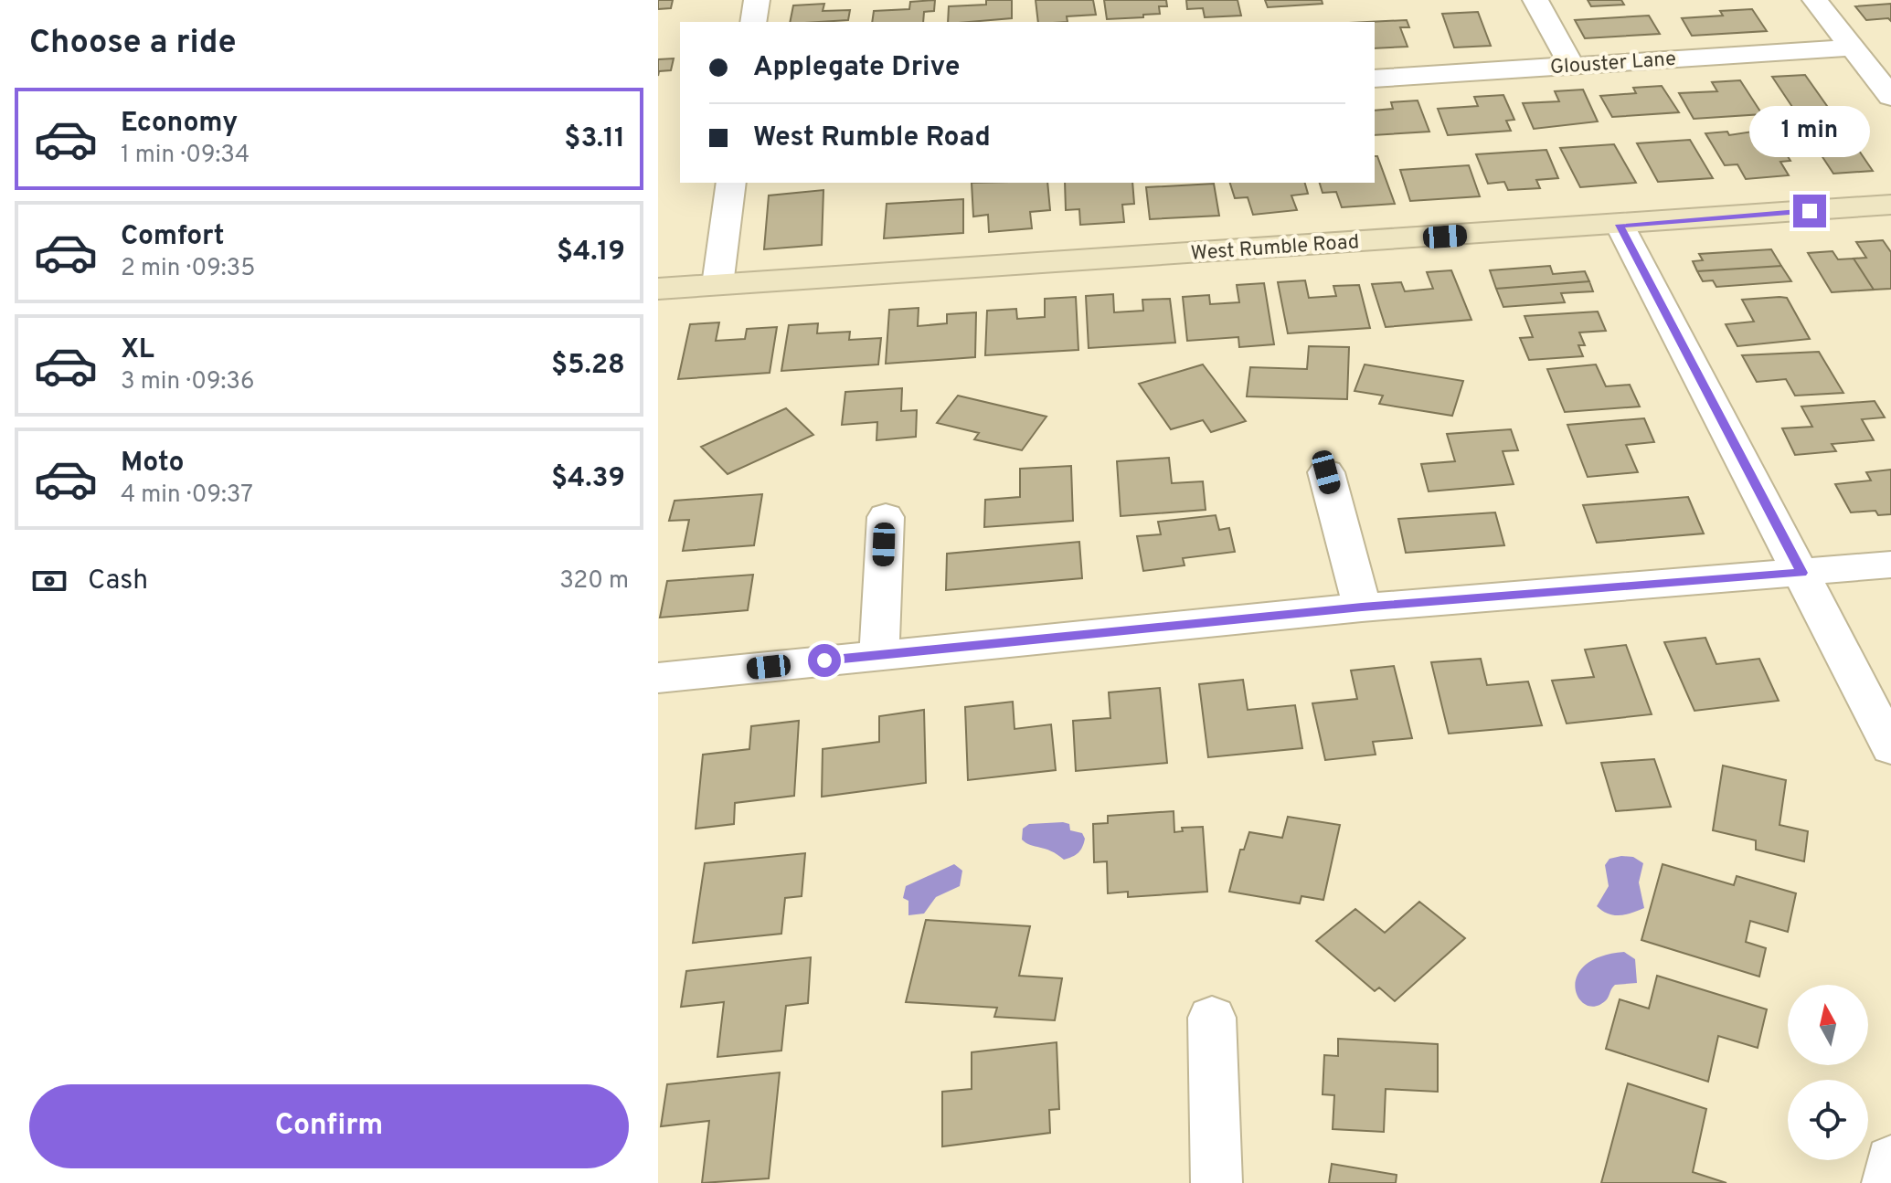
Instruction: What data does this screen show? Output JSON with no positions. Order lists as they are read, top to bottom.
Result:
{
  "streets": {
    "street": ["Glouster Lane", "West Rumble Road"]
  },
  "north": "top",
  "page": {
    "heading": "Choose a ride",
    "banner": ["Applegate Drive", "West Rumble Road"],
    "list": [
      {
        "name": "Economy",
        "note": "1 min · 09:34",
        "value": "$3.11"
      },
      {
        "name": "Comfort",
        "note": "2 min · 09:35",
        "value": "$4.19"
      },
      {
        "name": "XL",
        "note": "3 min · 09:36",
        "value": "$5.28"
      },
      {
        "name": "Moto",
        "note": "4 min · 09:37",
        "value": "$4.39"
      }
    ],
    "bubble": "1 min",
    "pay": ["Cash", "320 m"],
    "buttons": "Confirm"
  }
}
